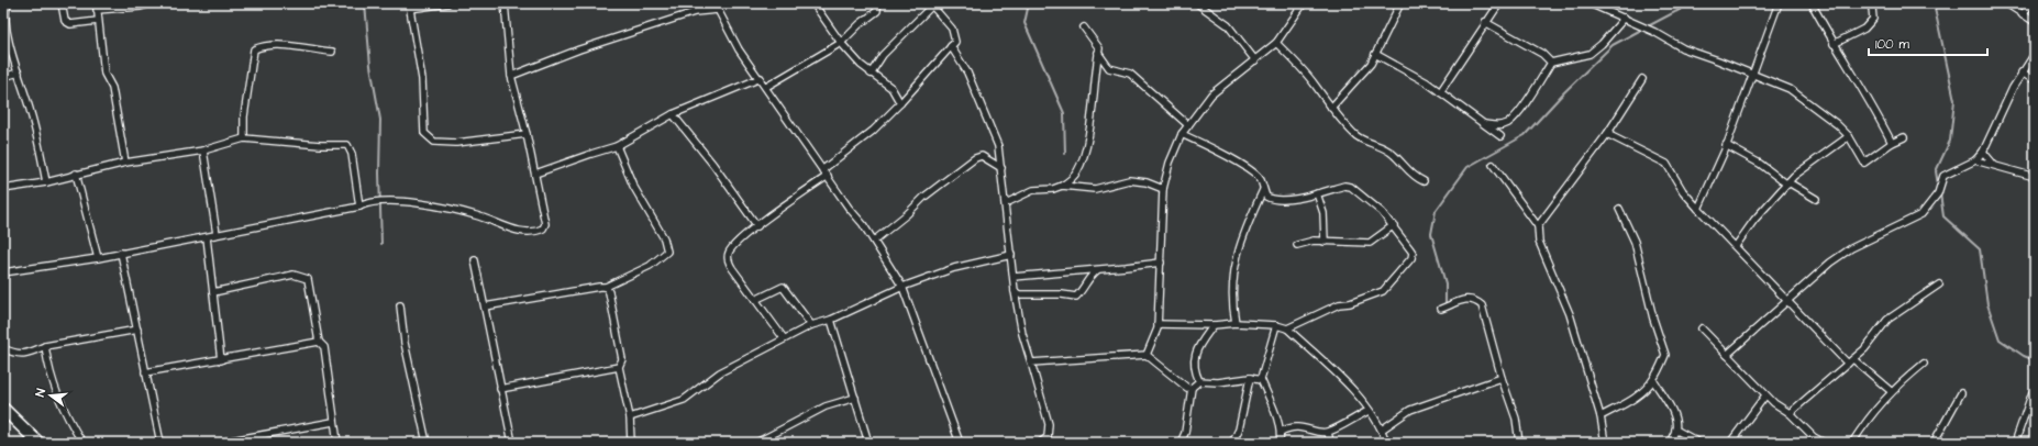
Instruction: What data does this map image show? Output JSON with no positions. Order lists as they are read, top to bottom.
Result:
{
  "scale_bar": "100 m",
  "north": "left"
}
